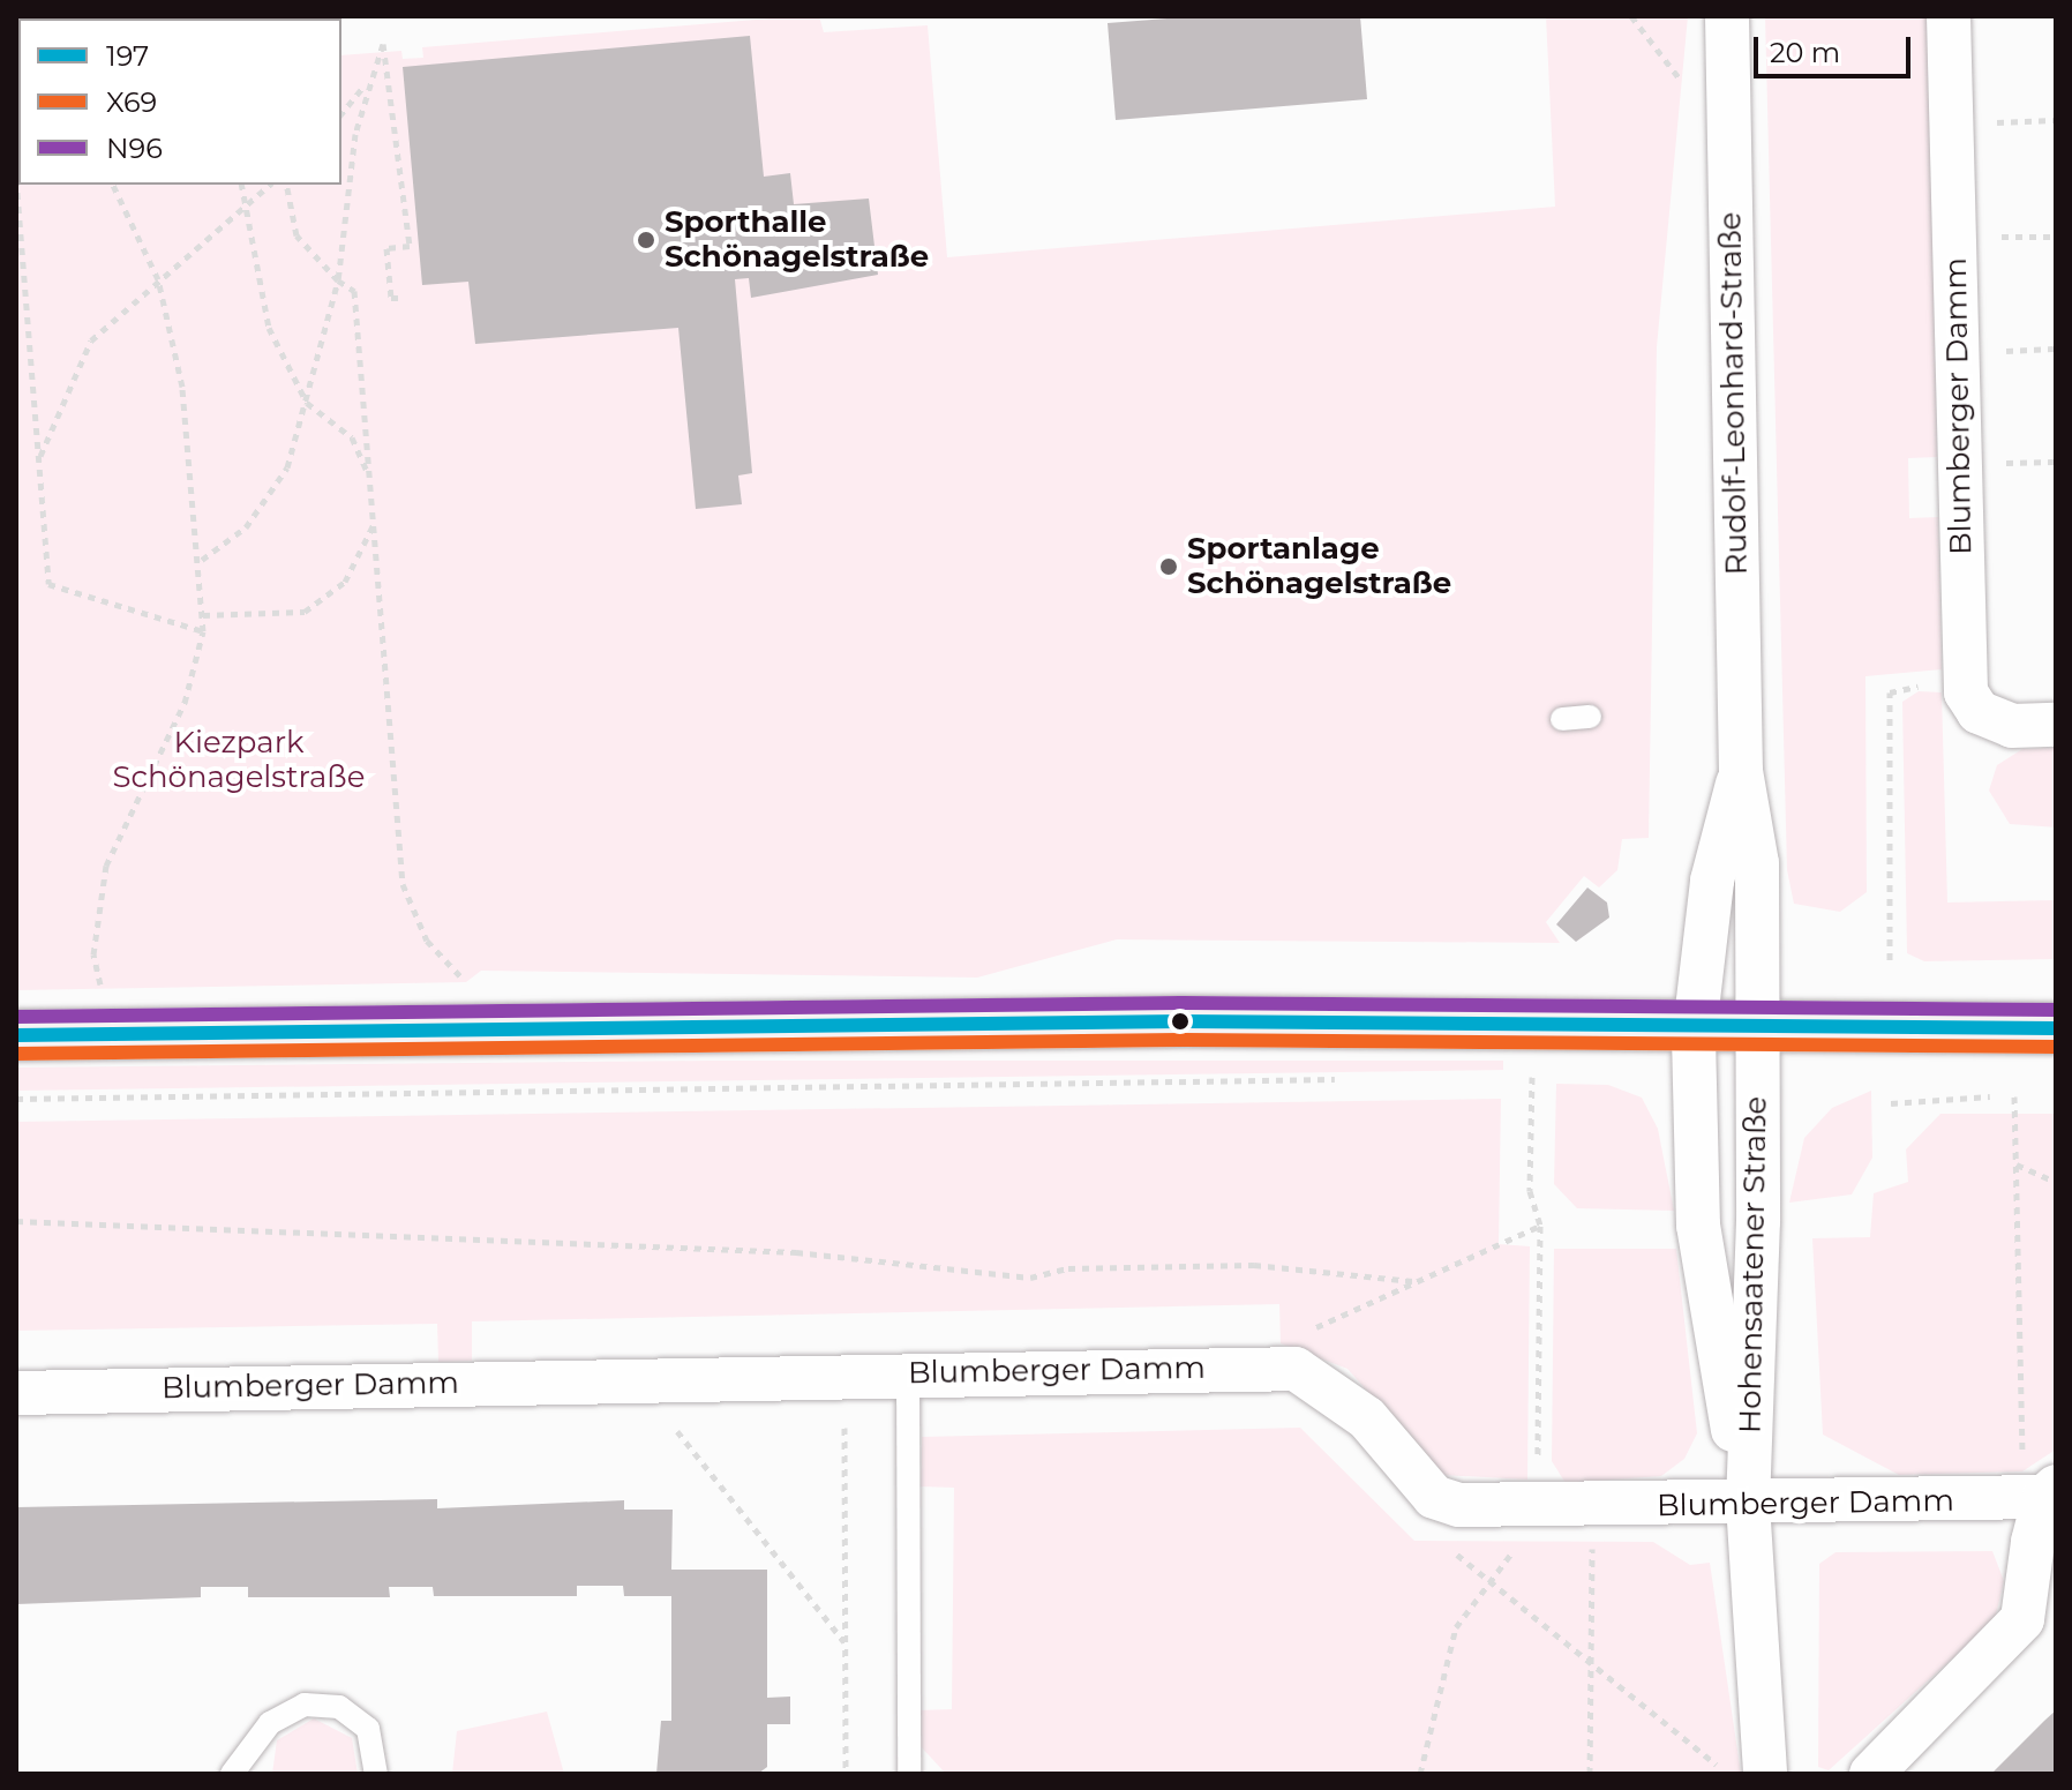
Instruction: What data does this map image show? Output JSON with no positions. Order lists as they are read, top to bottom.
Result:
{
  "streets": {
    "street": ["Rudolf-Leonhard-Straße", "Blumberger Damm", "Hohensaatener Straße"]
  },
  "crossings": [
    ["Rudolf-Leonhard-Straße", "Hohensaatener Straße"],
    ["Blumberger Damm", "Hohensaatener Straße"]
  ],
  "parks": ["Kiezpark Schönagelstraße"],
  "places": ["Sporthalle Schönagelstraße", "Sportanlage Schönagelstraße"],
  "lines": ["transit line N96", "transit line 197", "transit line X69"],
  "legend": ["197", "X69", "N96"],
  "scale_bar": "20 m"
}
